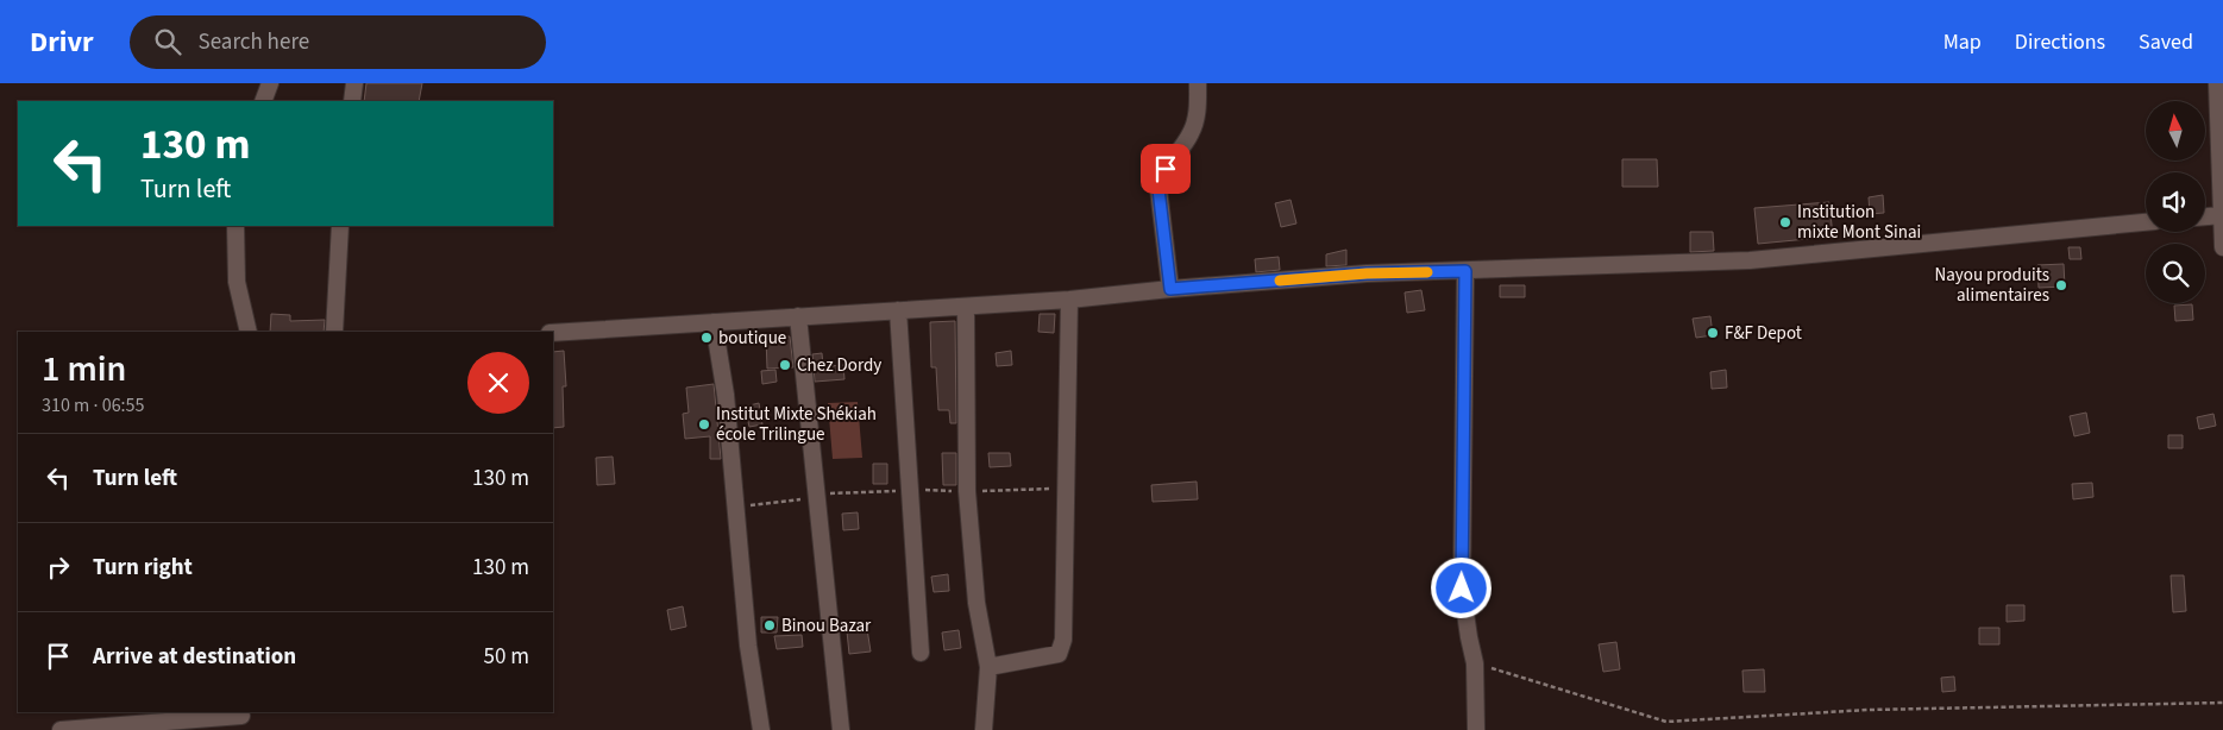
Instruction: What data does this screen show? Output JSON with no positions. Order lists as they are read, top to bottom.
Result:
{
  "places": [
    "Institution mixte Mont Sinai",
    "Nayou produits alimentaires",
    "F&F Depot",
    "boutique",
    "Chez Dordy",
    "Institut Mixte Shékiah école Trilingue",
    "Binou Bazar"
  ],
  "north": "top",
  "page": {
    "header": "Drivr",
    "search": "Search here",
    "nav": ["Map", "Directions", "Saved"],
    "turn": ["130 m", "Turn left"],
    "heading": ["1 min", "310 m · 06:55"],
    "list": [
      {
        "name": "Turn left",
        "value": "130 m"
      },
      {
        "name": "Turn right",
        "value": "130 m"
      },
      {
        "name": "Arrive at destination",
        "value": "50 m"
      }
    ]
  }
}
